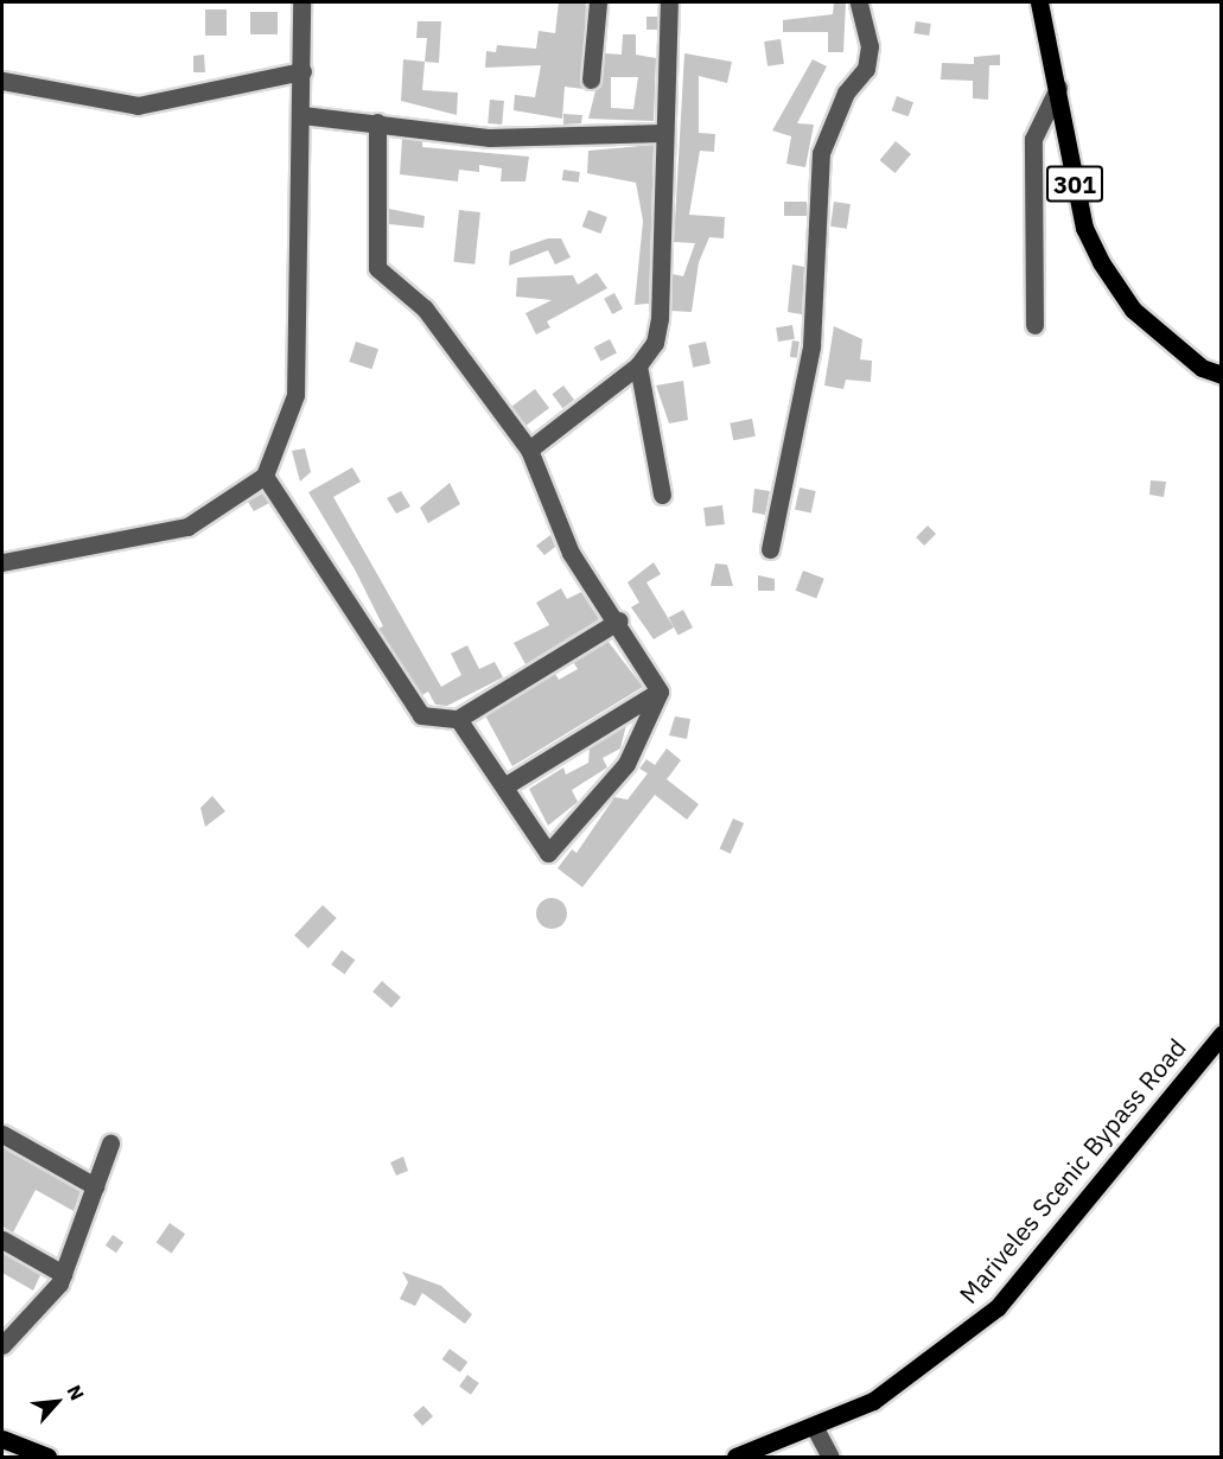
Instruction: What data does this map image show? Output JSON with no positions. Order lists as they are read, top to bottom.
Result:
{
  "streets": {
    "main road": ["301", "Mariveles Scenic Bypass Road"]
  },
  "north": "top right"
}
